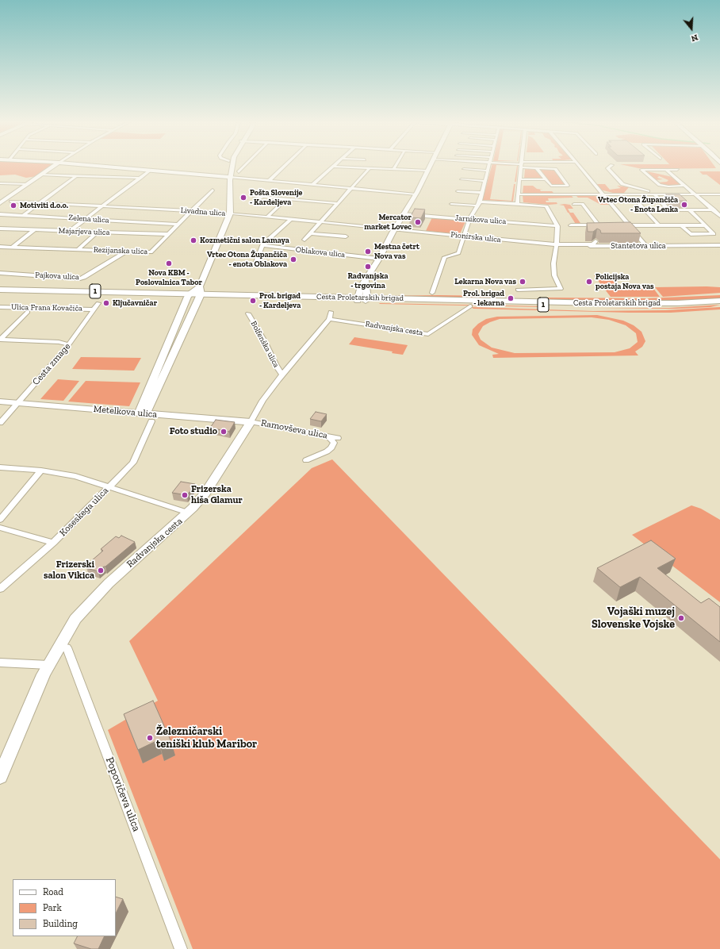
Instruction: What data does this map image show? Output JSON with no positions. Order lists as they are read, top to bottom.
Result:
{
  "streets": {
    "main road": ["1", "Cesta Proletarskih brigad"],
    "street": [
      "Livadna ulica",
      "Zelena ulica",
      "Jarnikova ulica",
      "Majarjeva ulica",
      "Pionirska ulica",
      "Stantetova ulica",
      "Rezijanska ulica",
      "Oblakova ulica",
      "Pajkova ulica",
      "Ulica Frana Kovačiča",
      "Radvanjska cesta",
      "Bolfenška ulica",
      "Cesta zmage",
      "Metelkova ulica",
      "Ramovševa ulica",
      "Koseskega ulica",
      "Popovičeva ulica"
    ]
  },
  "crossings": [
    ["Livadna ulica", "Pionirska ulica"],
    ["Livadna ulica", "Rezijanska ulica"],
    ["Zelena ulica", "Rezijanska ulica"],
    ["Majarjeva ulica", "Rezijanska ulica"],
    ["Pionirska ulica", "Stantetova ulica"],
    ["Rezijanska ulica", "Pajkova ulica"],
    ["Ulica Frana Kovačiča", "Cesta zmage"],
    ["Radvanjska cesta", "Bolfenška ulica"],
    ["Radvanjska cesta", "Metelkova ulica"],
    ["Radvanjska cesta", "Ramovševa ulica"],
    ["Radvanjska cesta", "Popovičeva ulica"],
    ["Cesta zmage", "Metelkova ulica"],
    ["Metelkova ulica", "Ramovševa ulica"]
  ],
  "places": [
    "Pošta Slovenije - Kardeljeva",
    "Vrtec Otona Župančiča - Enota Lenka",
    "Motiviti d.o.o.",
    "Mercator market Lovec",
    "Kozmetični salon Lamaya",
    "Mestna četrt Nova vas",
    "Vrtec Otona Župančiča - enota Oblakova",
    "Nova KBM - Poslovalnica Tabor",
    "Radvanjska - trgovina",
    "Lekarna Nova vas",
    "Policijska postaja Nova vas",
    "Prol. brigad - lekarna",
    "Prol. brigad - Kardeljeva",
    "Ključavničar",
    "Foto studio",
    "Frizerska hiša Glamur",
    "Frizerski salon Vikica",
    "Vojaški muzej Slovenske Vojske",
    "Železničarski teniški klub Maribor"
  ],
  "legend": ["Road", "Park", "Building"],
  "north": "bottom"
}
